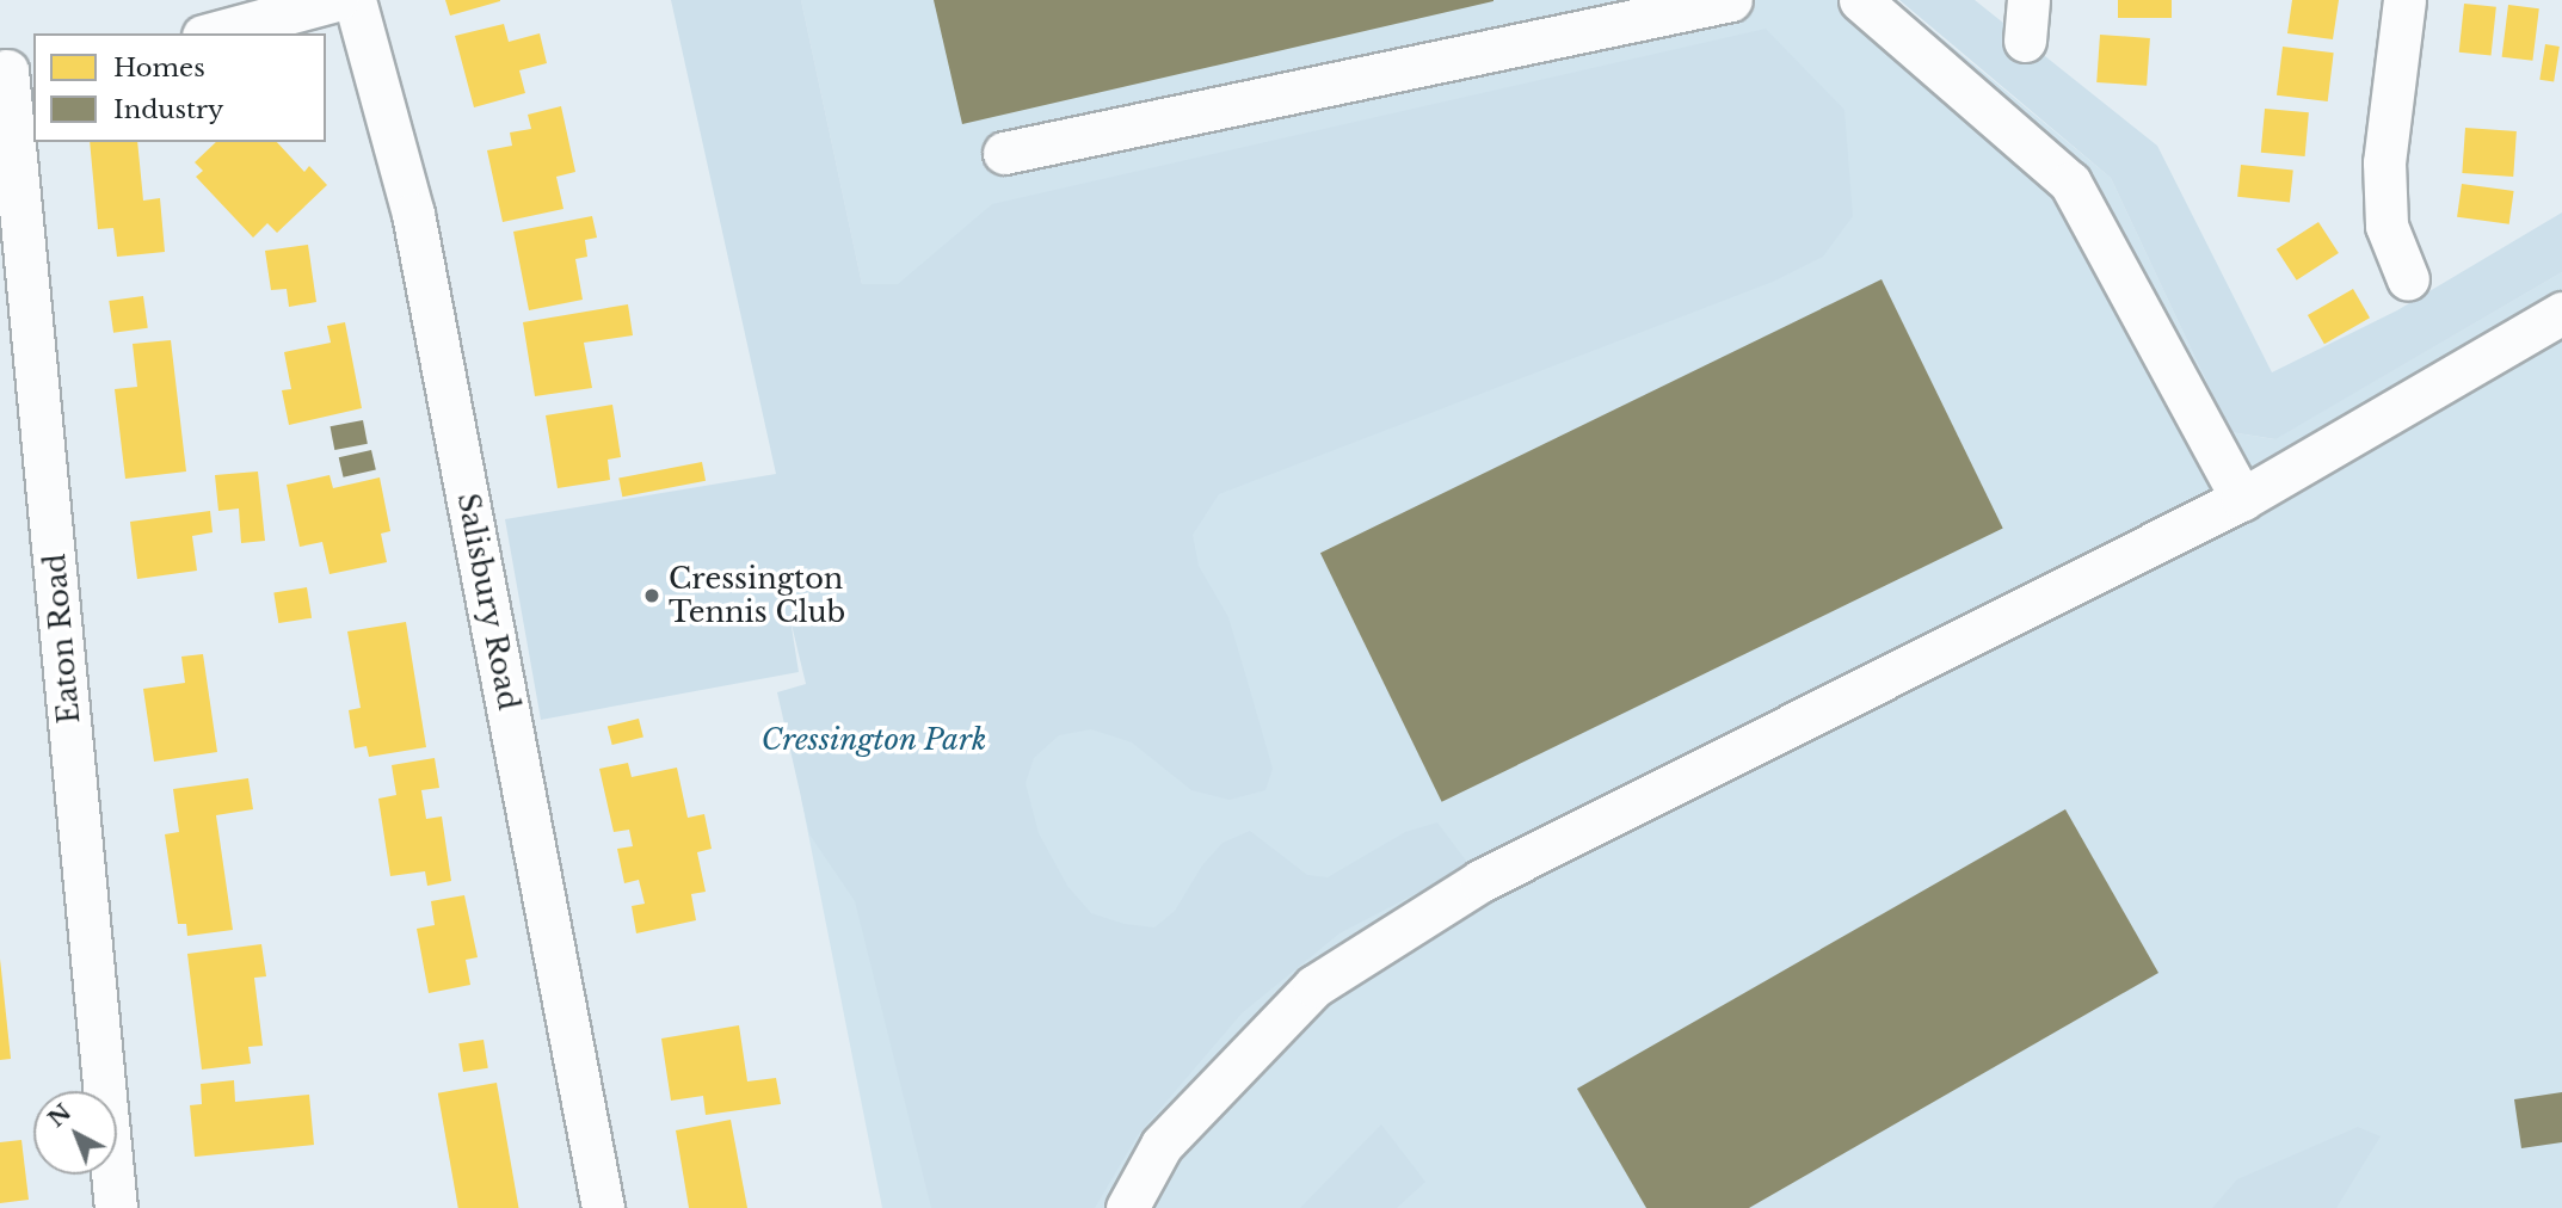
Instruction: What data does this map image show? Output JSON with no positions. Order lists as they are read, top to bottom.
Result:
{
  "streets": {
    "street": ["Salisbury Road", "Eaton Road"]
  },
  "parks": ["Cressington Park"],
  "places": ["Cressington Tennis Club"],
  "legend": ["Homes", "Industry"],
  "north": "top left"
}
